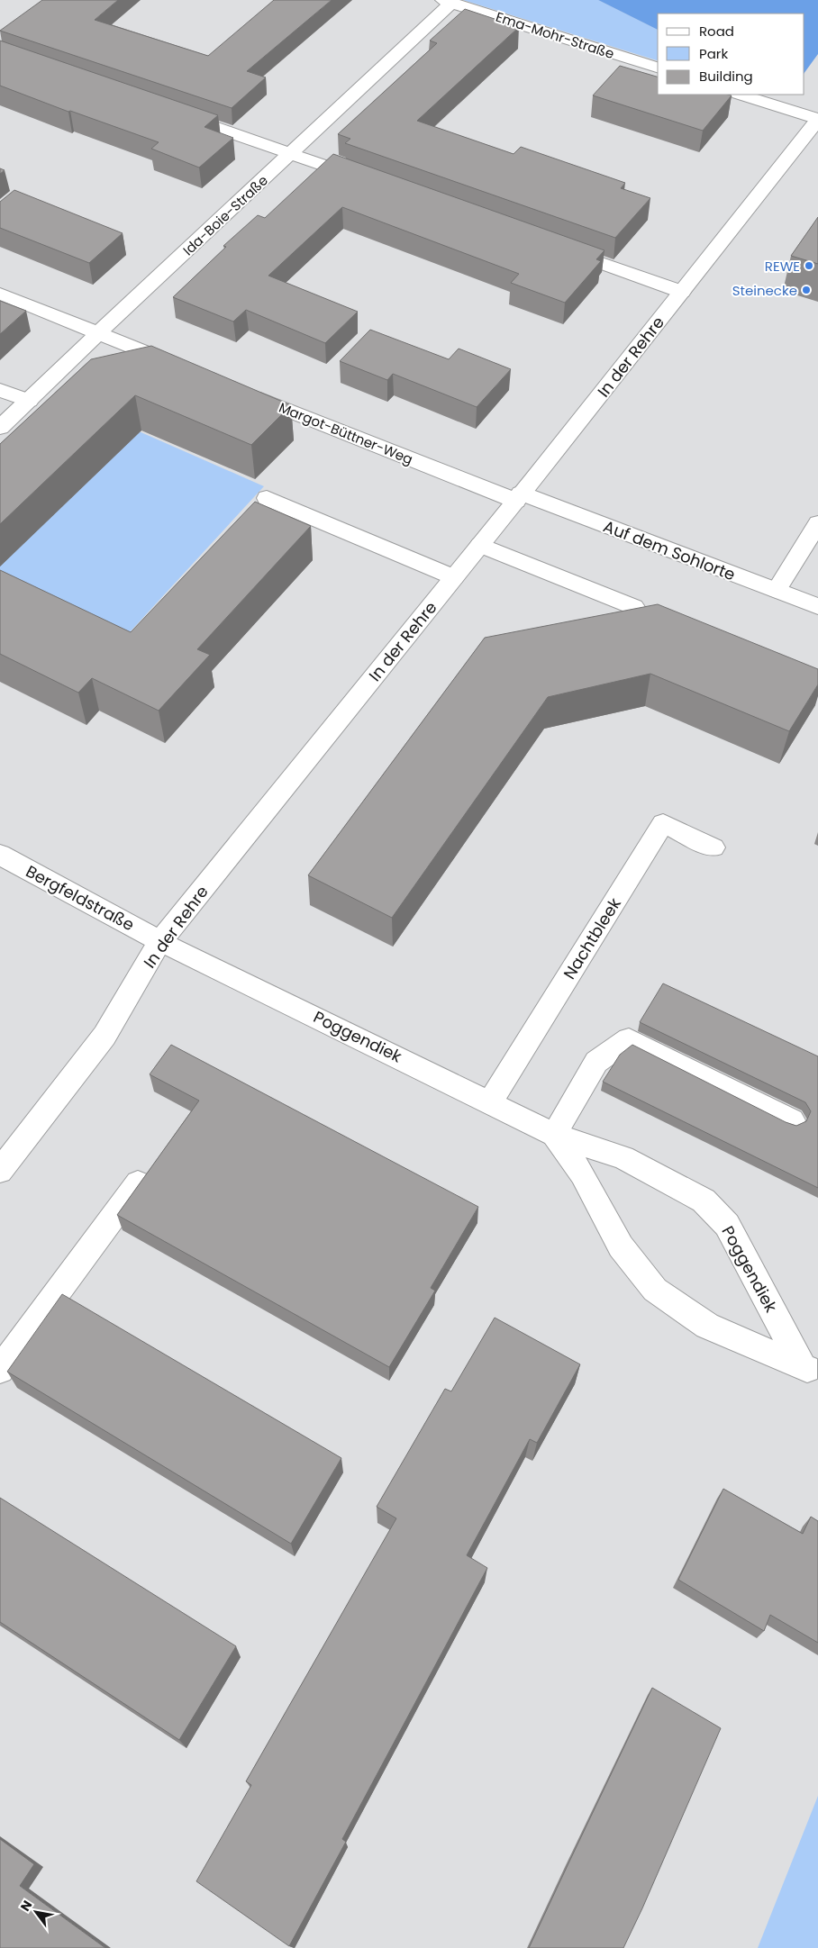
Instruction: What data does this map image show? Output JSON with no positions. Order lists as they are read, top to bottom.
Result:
{
  "streets": {
    "street": [
      "Ema-Mohr-Straße",
      "Ida-Boie-Straße",
      "In der Rehre",
      "Margot-Büttner-Weg",
      "Auf dem Sohlorte",
      "Bergfeldstraße",
      "Nachtbleek",
      "Poggendiek"
    ]
  },
  "crossings": [
    ["Ema-Mohr-Straße", "Ida-Boie-Straße"],
    ["In der Rehre", "Margot-Büttner-Weg"],
    ["In der Rehre", "Auf dem Sohlorte"],
    ["In der Rehre", "Bergfeldstraße"],
    ["In der Rehre", "Poggendiek"],
    ["Margot-Büttner-Weg", "Auf dem Sohlorte"],
    ["Bergfeldstraße", "Poggendiek"],
    ["Nachtbleek", "Poggendiek"]
  ],
  "places": ["REWE", "Steinecke"],
  "legend": ["Road", "Park", "Building"],
  "north": "top left"
}
